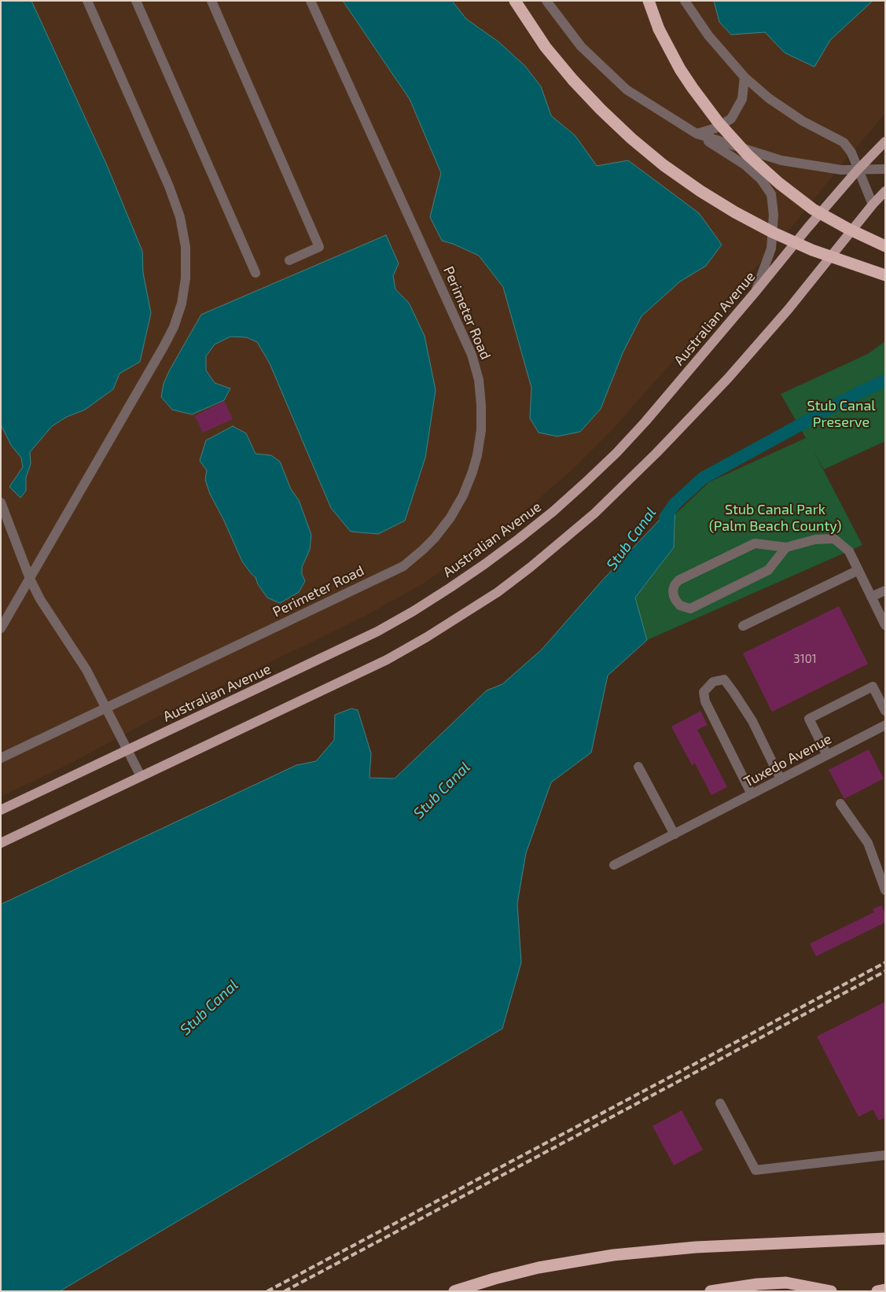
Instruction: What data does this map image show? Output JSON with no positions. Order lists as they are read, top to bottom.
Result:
{
  "streets": {
    "main road": ["Australian Avenue"],
    "street": ["Perimeter Road", "Tuxedo Avenue"]
  },
  "water": ["Stub Canal"],
  "parks": ["Stub Canal Preserve", "Stub Canal Park (Palm Beach County)"],
  "house_numbers": ["3101"]
}
